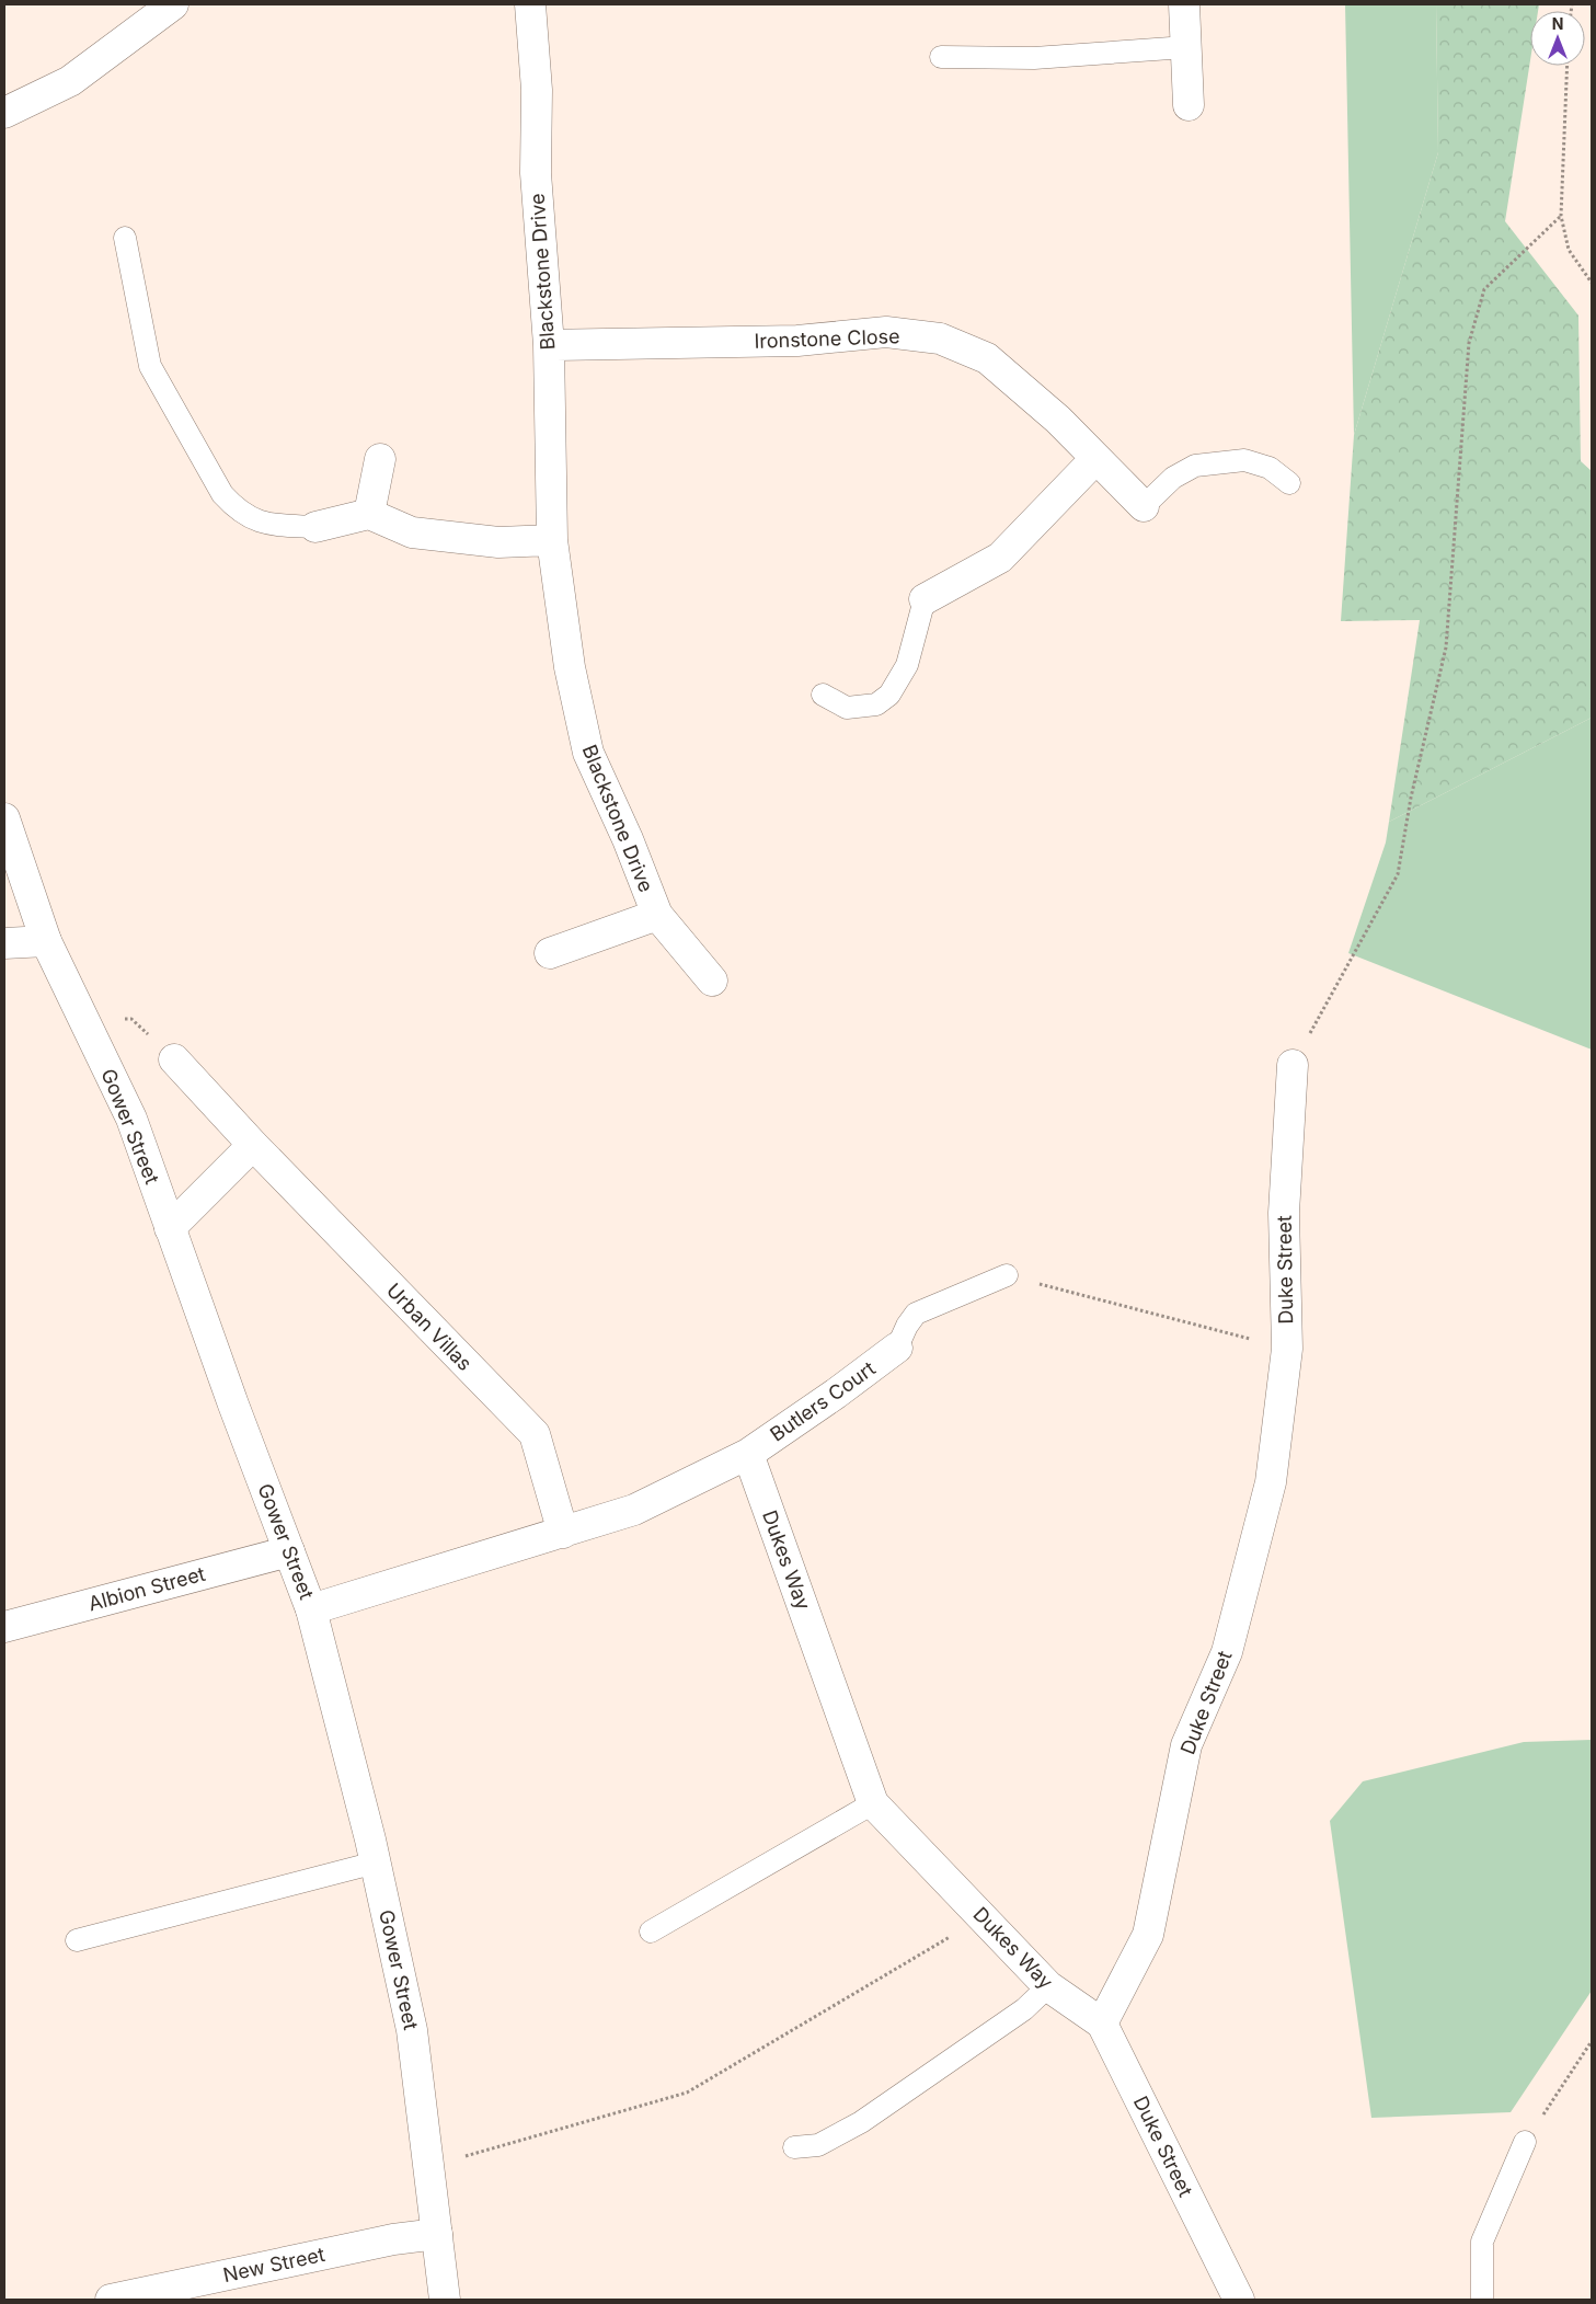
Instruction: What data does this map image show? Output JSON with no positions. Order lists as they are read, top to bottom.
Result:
{
  "streets": {
    "street": [
      "Blackstone Drive",
      "Ironstone Close",
      "Gower Street",
      "Duke Street",
      "Urban Villas",
      "Butlers Court",
      "Dukes Way",
      "Albion Street",
      "New Street"
    ]
  },
  "crossings": [
    ["Blackstone Drive", "Ironstone Close"],
    ["Gower Street", "Albion Street"],
    ["Gower Street", "New Street"],
    ["Duke Street", "Dukes Way"],
    ["Butlers Court", "Dukes Way"]
  ],
  "north": "top"
}
